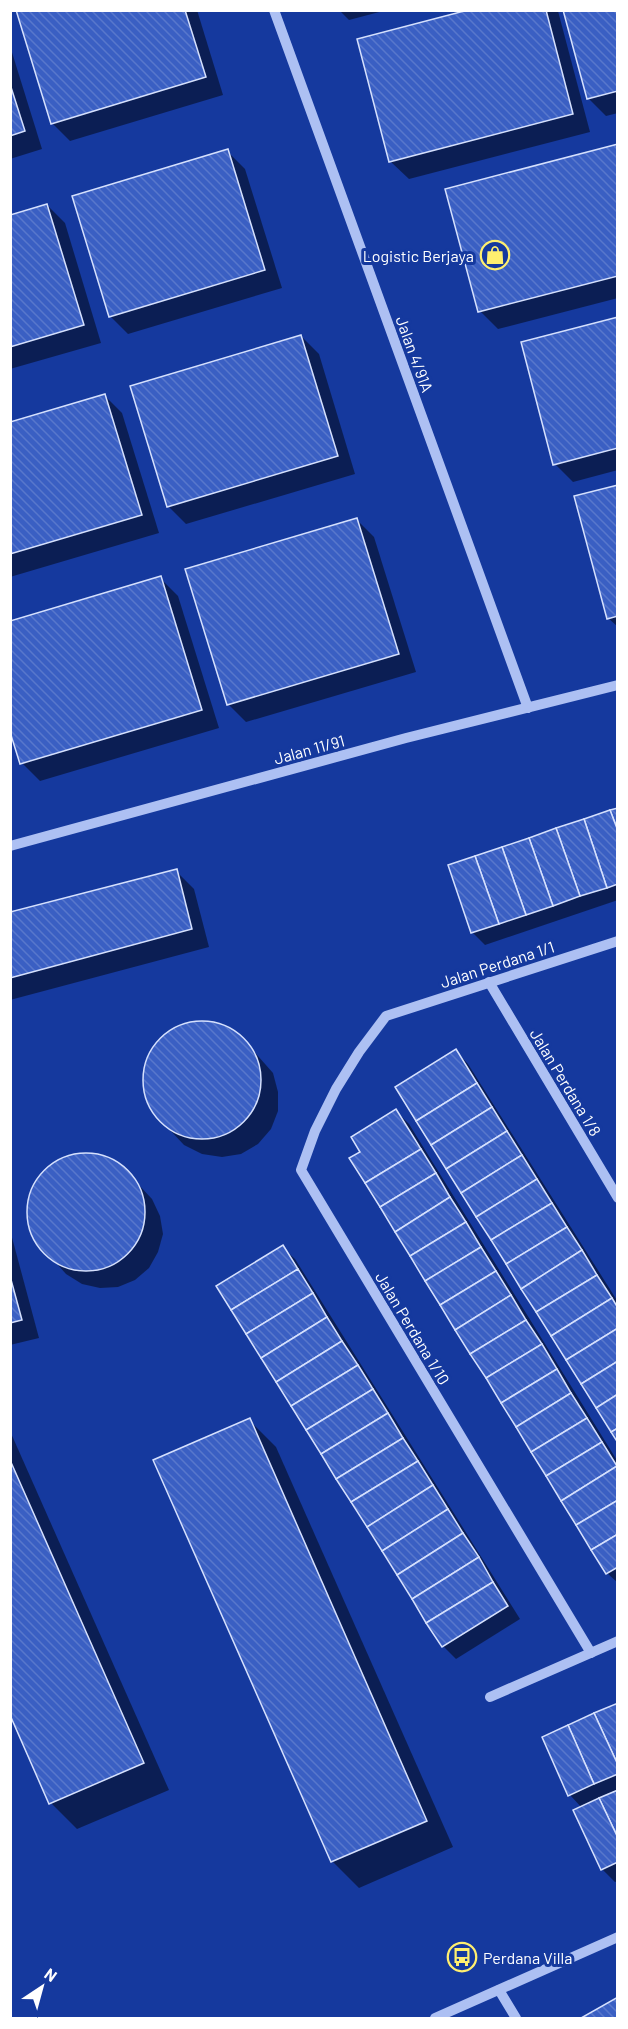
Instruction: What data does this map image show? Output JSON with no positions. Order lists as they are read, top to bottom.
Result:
{
  "streets": {
    "street": [
      "Jalan 4/91A",
      "Jalan 11/91",
      "Jalan Perdana 1/1",
      "Jalan Perdana 1/8",
      "Jalan Perdana 1/10"
    ]
  },
  "crossings": [
    ["Jalan 4/91A", "Jalan 11/91"],
    ["Jalan Perdana 1/1", "Jalan Perdana 1/8"],
    ["Jalan Perdana 1/1", "Jalan Perdana 1/10"]
  ],
  "places": {
    "shop": ["Logistic Berjaya"],
    "bus stop": ["Perdana Villa"]
  },
  "north": "top right"
}
